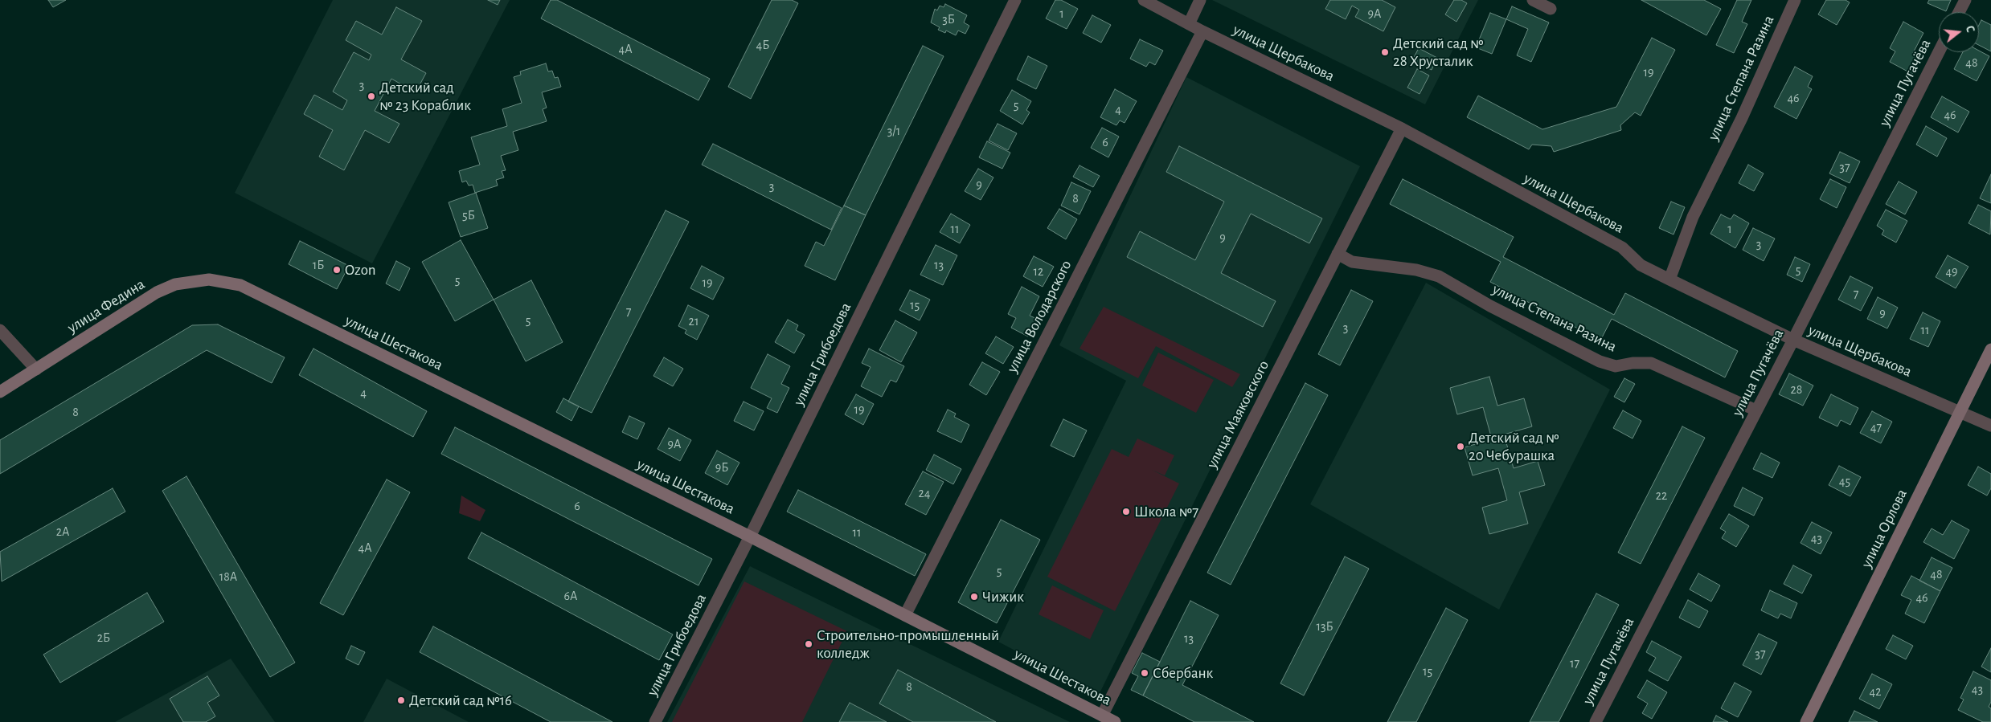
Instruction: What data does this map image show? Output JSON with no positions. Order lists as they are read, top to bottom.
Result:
{
  "streets": {
    "main road": ["улица Федина", "улица Шестакова", "улица Орлова"],
    "street": [
      "улица Щербакова",
      "улица Степана Разина",
      "улица Пугачёва",
      "улица Володарского",
      "улица Грибоедова",
      "улица Маяковского"
    ]
  },
  "crossings": [
    ["улица Щербакова", "улица Степана Разина"],
    ["улица Щербакова", "улица Пугачёва"],
    ["улица Щербакова", "улица Володарского"],
    ["улица Щербакова", "улица Маяковского"],
    ["улица Щербакова", "улица Орлова"],
    ["улица Степана Разина", "улица Пугачёва"],
    ["улица Степана Разина", "улица Маяковского"],
    ["улица Федина", "улица Шестакова"],
    ["улица Володарского", "улица Шестакова"],
    ["улица Шестакова", "улица Грибоедова"],
    ["улица Шестакова", "улица Маяковского"]
  ],
  "places": [
    "Детский сад № 28 Хрусталик",
    "Детский сад № 23 Кораблик",
    "Ozon",
    "Детский сад № 20 Чебурашка",
    "Школа №7",
    "Чижик",
    "Строительно-промышленный колледж",
    "Сбербанк",
    "Детский сад №16"
  ],
  "house_numbers": [
    "1",
    "9А",
    "3Б",
    "4Б",
    "4А",
    "48",
    "19",
    "3",
    "46",
    "5",
    "4",
    "46",
    "3/1",
    "6",
    "37",
    "9",
    "3",
    "8",
    "5Б",
    "11",
    "1",
    "9",
    "3",
    "1Б",
    "13",
    "5",
    "12",
    "49",
    "5",
    "19",
    "7",
    "15",
    "7",
    "9",
    "5",
    "21",
    "3",
    "11",
    "28",
    "4",
    "19",
    "8",
    "47",
    "9А",
    "9Б",
    "45",
    "24",
    "22",
    "6",
    "2А",
    "11",
    "43",
    "4А",
    "5",
    "48",
    "18А",
    "6А",
    "46",
    "13Б",
    "2Б",
    "13",
    "37",
    "17",
    "15",
    "8",
    "43",
    "42"
  ],
  "north": "right"
}
